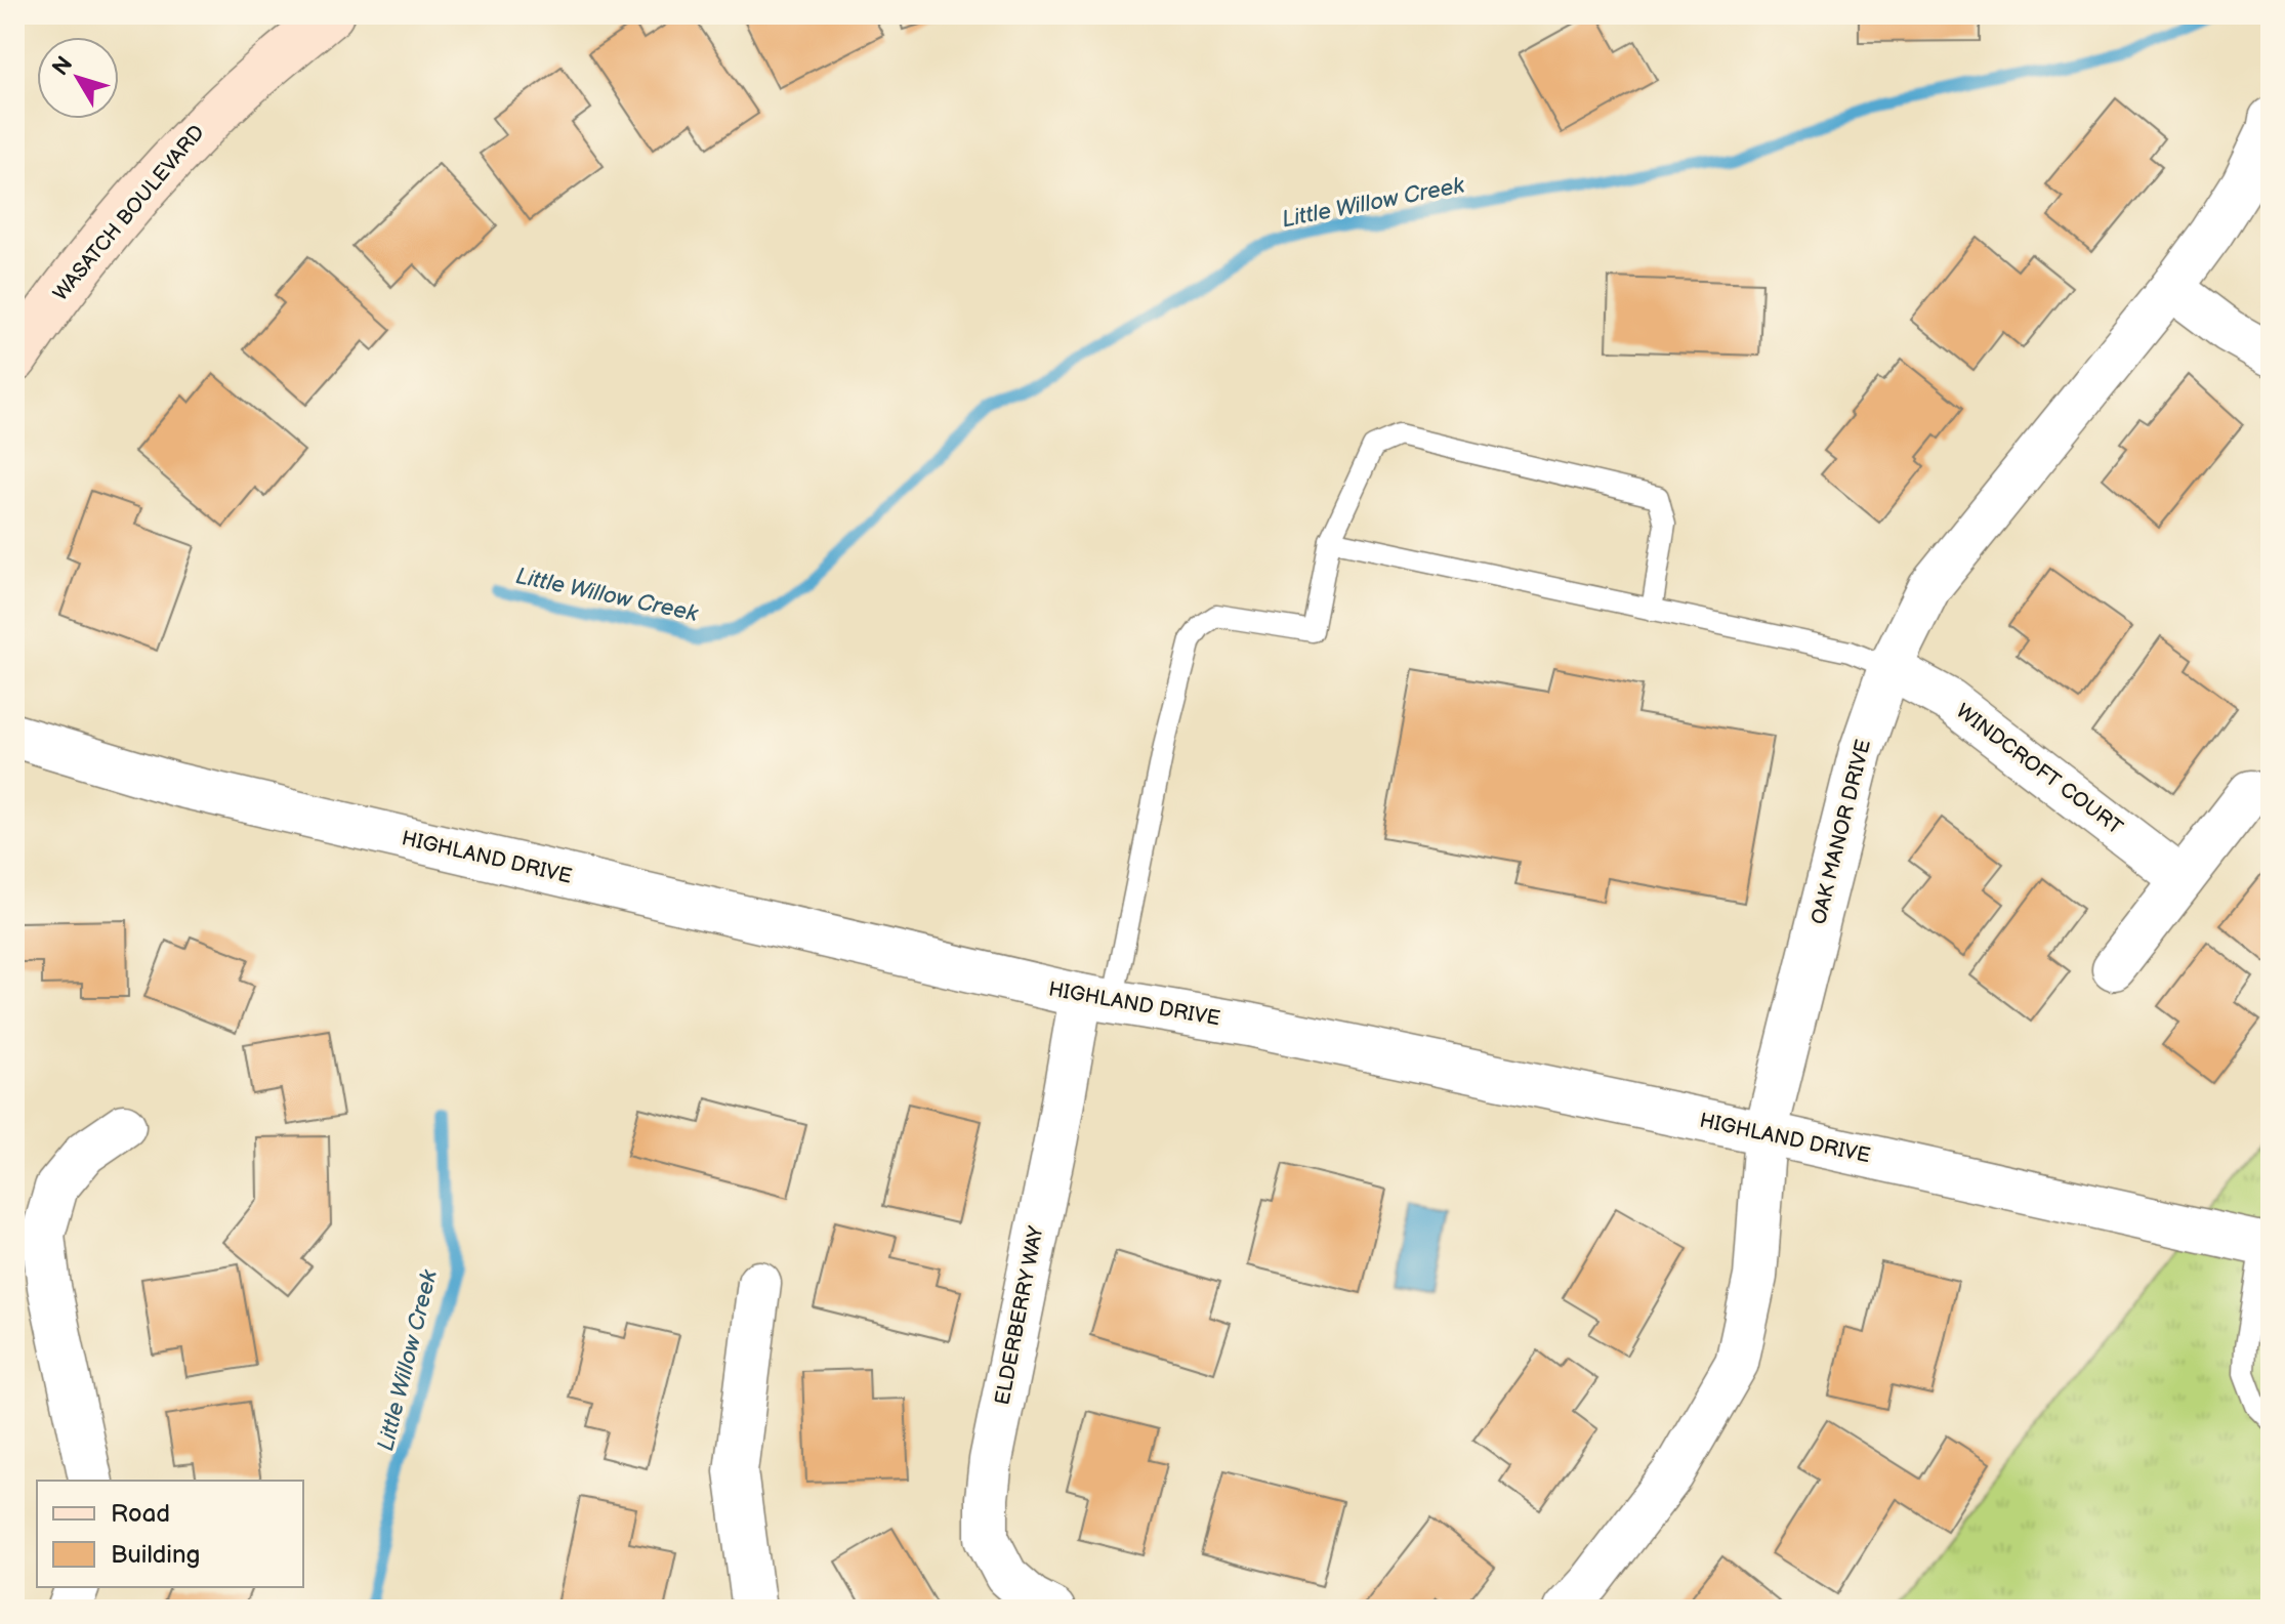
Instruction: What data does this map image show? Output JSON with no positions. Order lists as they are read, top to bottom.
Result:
{
  "streets": {
    "main road": ["WASATCH BOULEVARD"],
    "street": [
      "WINDCROFT COURT",
      "OAK MANOR DRIVE",
      "HIGHLAND DRIVE",
      "ELDERBERRY WAY"
    ]
  },
  "crossings": [
    ["WINDCROFT COURT", "OAK MANOR DRIVE"],
    ["OAK MANOR DRIVE", "HIGHLAND DRIVE"],
    ["HIGHLAND DRIVE", "ELDERBERRY WAY"]
  ],
  "water": ["Little Willow Creek"],
  "legend": ["Road", "Building"],
  "north": "top left"
}
